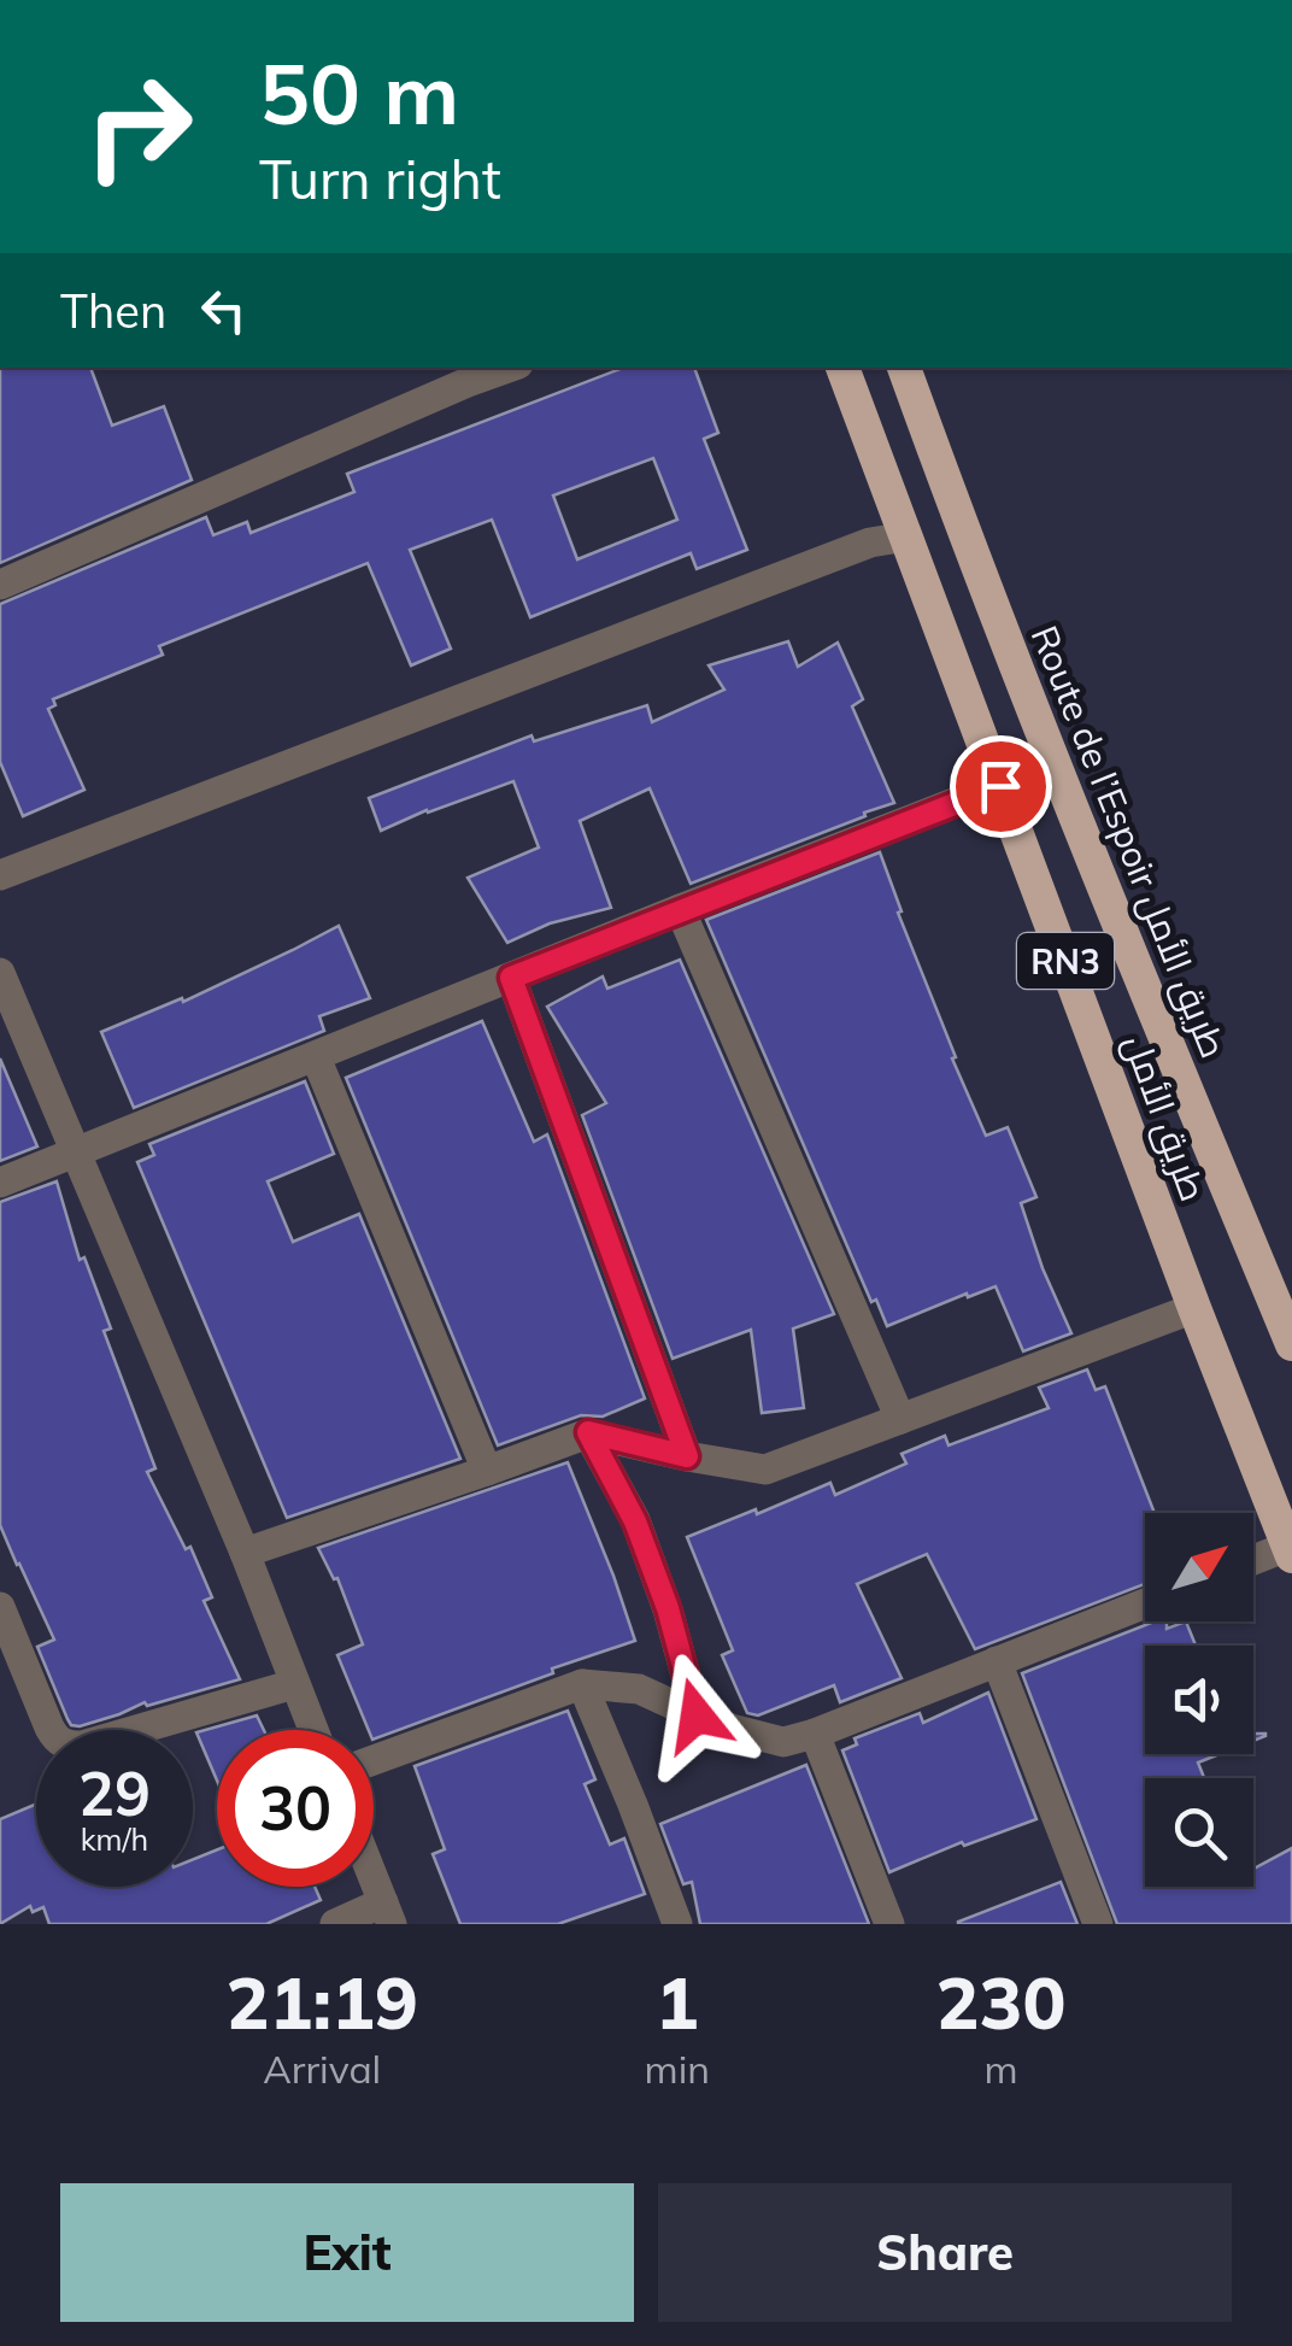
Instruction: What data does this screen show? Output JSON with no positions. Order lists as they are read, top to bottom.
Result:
{
  "streets": {
    "highway": ["Route de l’Espoir طريق الأمل", "RN3", "طريق الأمل"]
  },
  "north": "top right",
  "page": {
    "turn": ["50 m", "Turn right"],
    "then": "Then",
    "speed": "29 km/h",
    "limit": "30",
    "eta": [
      "21:19",
      "Arrival",
      "1",
      "min",
      "230",
      "m"
    ],
    "buttons": ["Exit", "Share"]
  }
}
